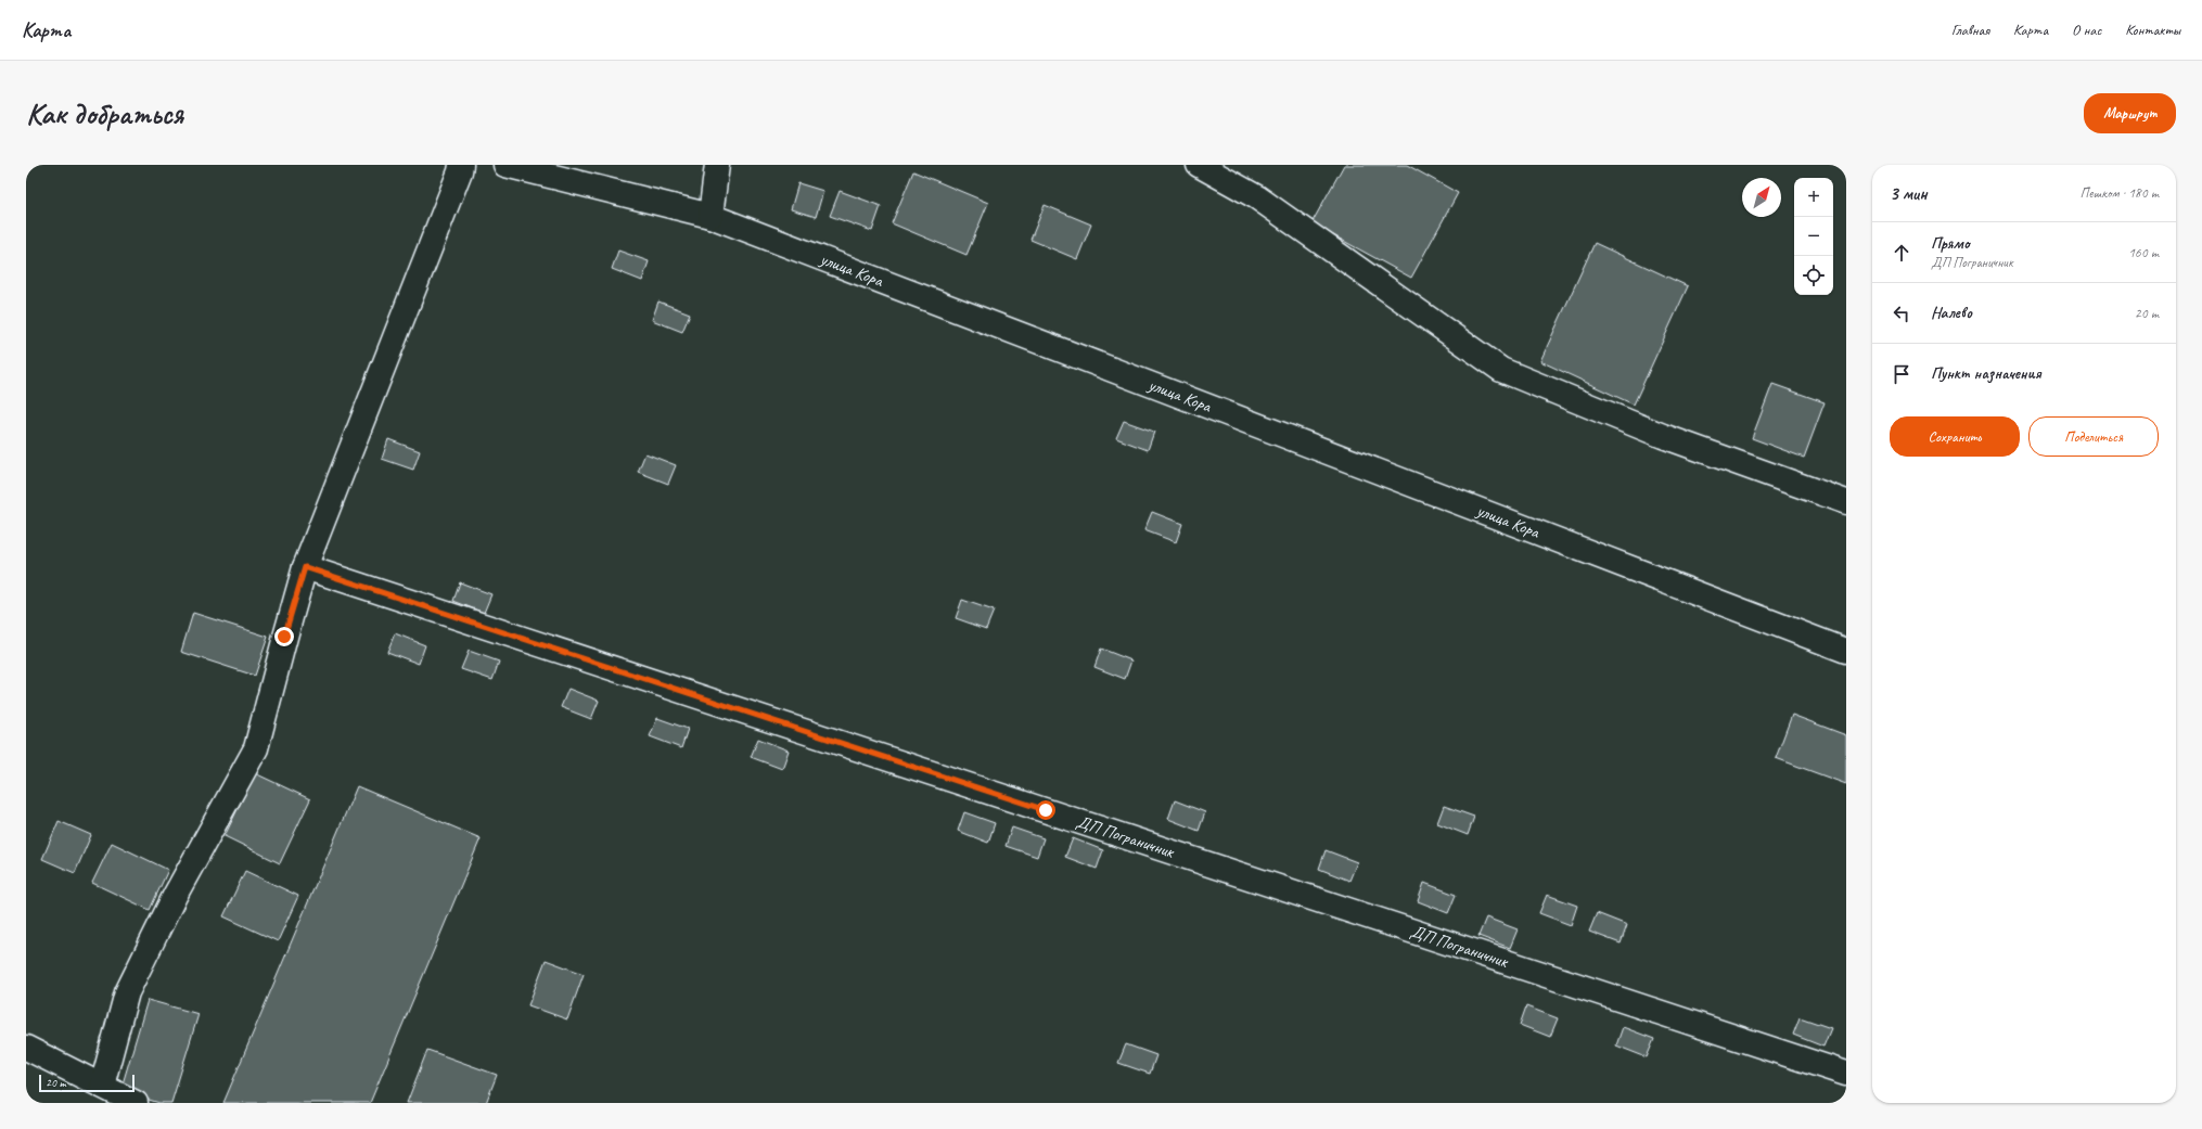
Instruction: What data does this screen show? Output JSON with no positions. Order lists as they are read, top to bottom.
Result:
{
  "streets": {
    "street": ["улица Кора", "ДП Пограничник"]
  },
  "scale_bar": "20 m",
  "north": "top right",
  "page": {
    "header": "Карта",
    "nav": [
      "Главная",
      "Карта",
      "О нас",
      "Контакты"
    ],
    "buttons": [
      "Маршрут",
      ["Сохранить", "Поделиться"]
    ],
    "title": "Как добраться",
    "heading": ["3 мин", "Пешком · 180 m"],
    "map_buttons": ["+", "−"],
    "list": [
      ["Прямо", "ДП Пограничник", "160 m"],
      ["Налево", "20 m"],
      "Пункт назначения"
    ],
    "scale": "20 m"
  }
}
